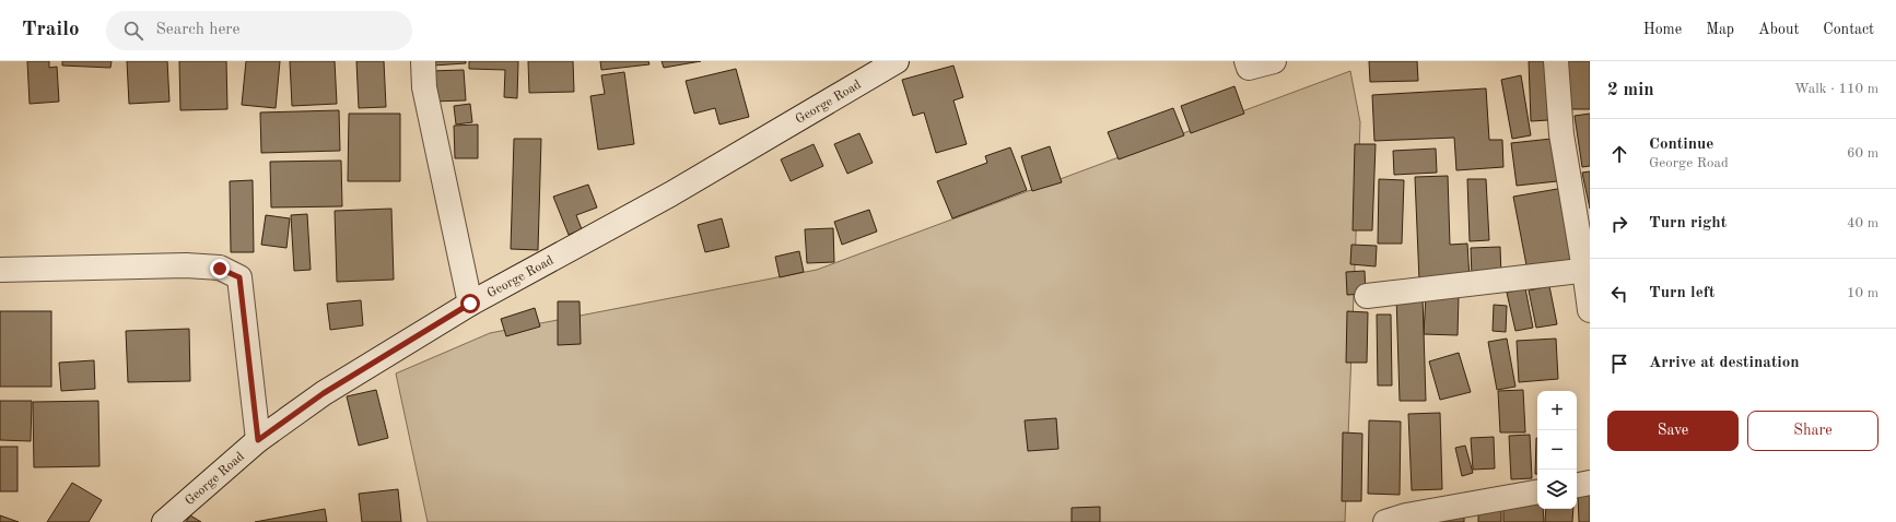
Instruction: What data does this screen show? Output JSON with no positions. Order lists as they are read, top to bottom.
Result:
{
  "streets": {
    "street": ["George Road"]
  },
  "page": {
    "header": "Trailo",
    "search": "Search here",
    "nav": [
      "Home",
      "Map",
      "About",
      "Contact"
    ],
    "heading": ["2 min", "Walk · 110 m"],
    "list": [
      ["Continue", "George Road", "60 m"],
      ["Turn right", "40 m"],
      ["Turn left", "10 m"],
      "Arrive at destination"
    ],
    "map_buttons": ["+", "−"],
    "buttons": ["Save", "Share"]
  }
}
